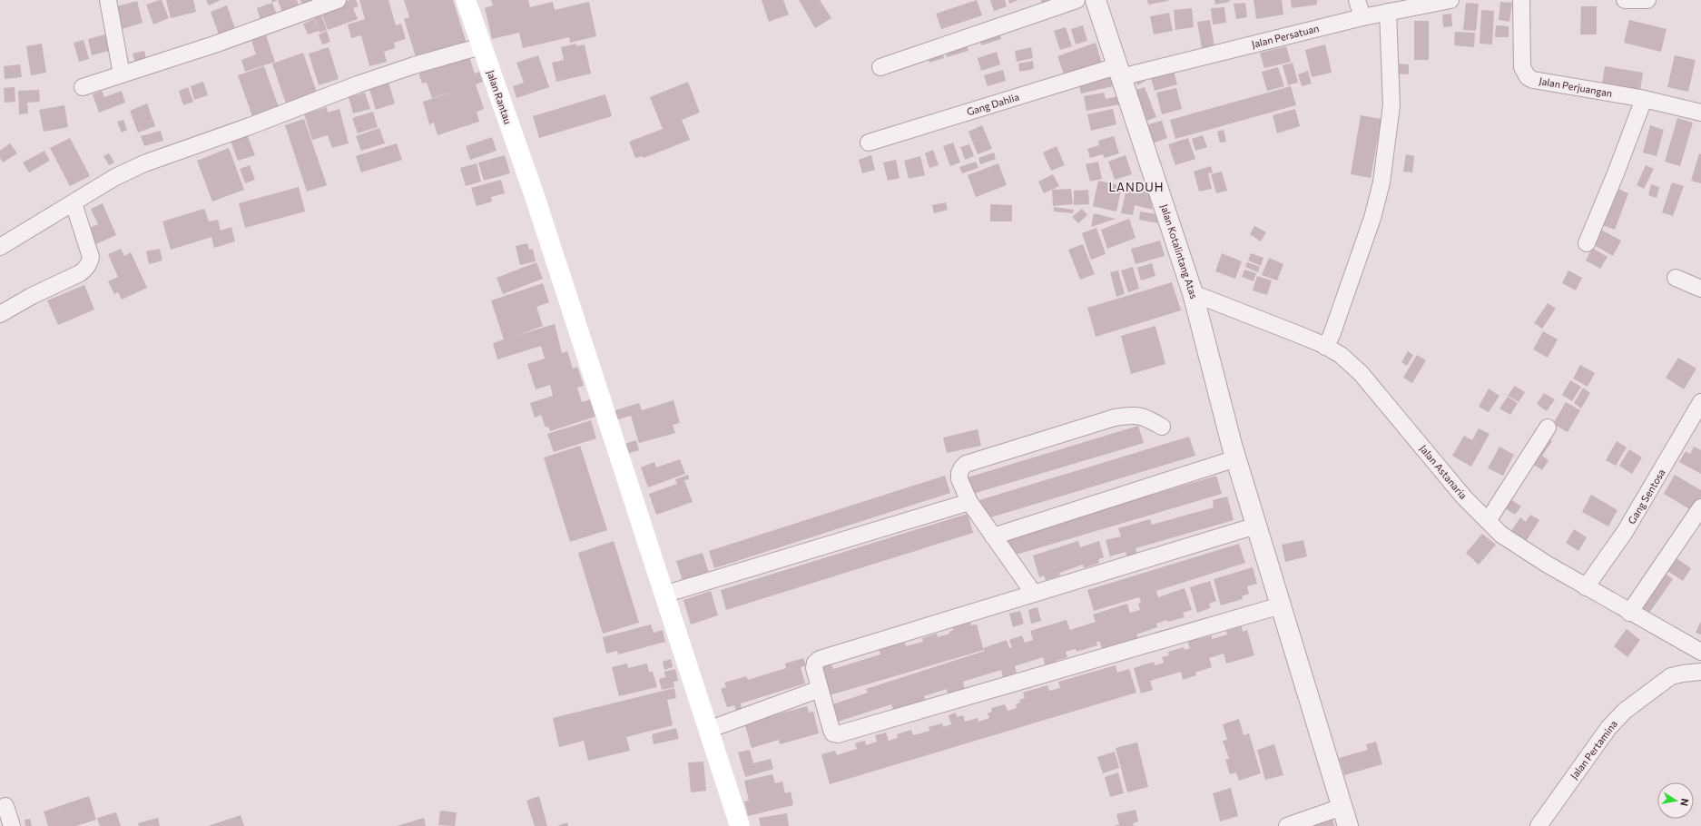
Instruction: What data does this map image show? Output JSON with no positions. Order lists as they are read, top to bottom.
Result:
{
  "streets": {
    "main road": ["Jalan Rantau"],
    "street": [
      "Jalan Persatuan",
      "Jalan Perjuangan",
      "Gang Dahlia",
      "Jalan Kotalintang Atas",
      "Jalan Astanaria",
      "Gang Sentosa",
      "Jalan Pertamina"
    ]
  },
  "crossings": [
    ["Jalan Persatuan", "Gang Dahlia"],
    ["Jalan Persatuan", "Jalan Kotalintang Atas"],
    ["Gang Dahlia", "Jalan Kotalintang Atas"],
    ["Jalan Kotalintang Atas", "Jalan Astanaria"],
    ["Jalan Astanaria", "Gang Sentosa"]
  ],
  "districts": ["LANDUH"],
  "north": "right"
}
